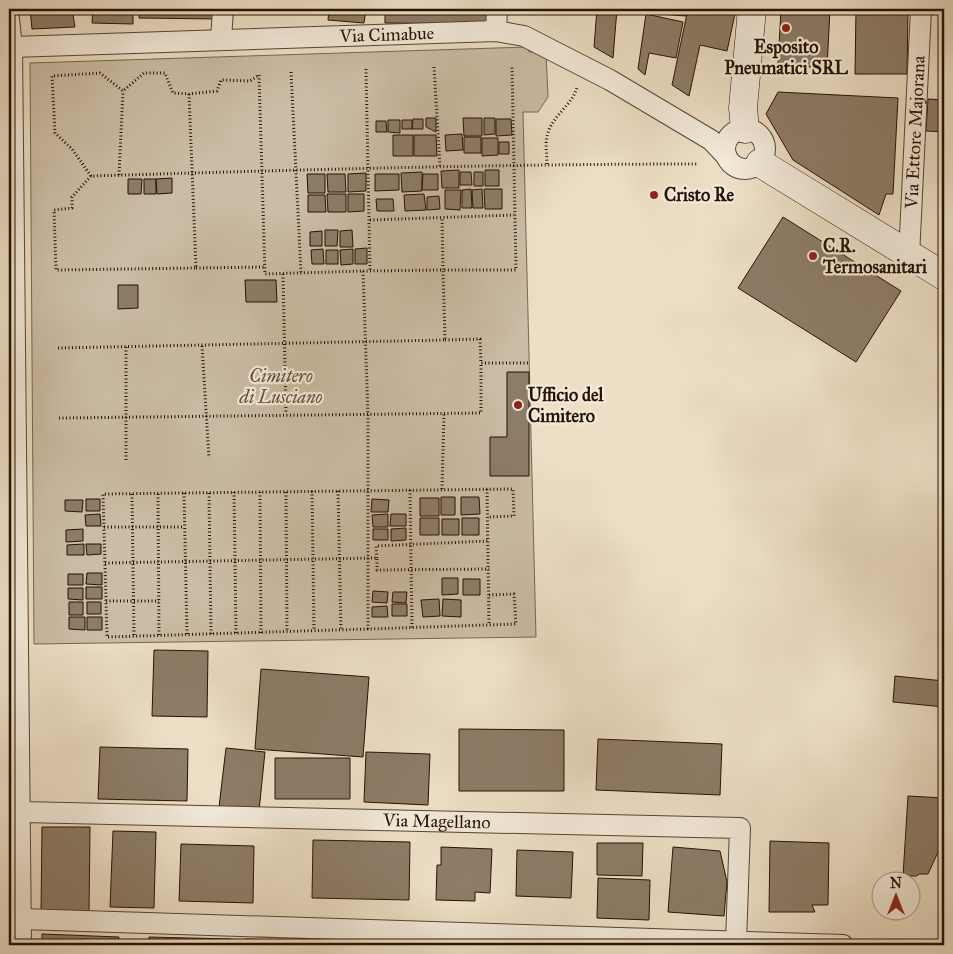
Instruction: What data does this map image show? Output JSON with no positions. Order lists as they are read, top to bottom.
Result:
{
  "streets": {
    "street": ["Via Cimabue", "Via Ettore Majorana", "Via Magellano"]
  },
  "parks": ["Cimitero di Lusciano"],
  "places": [
    "Esposito Pneumatici SRL",
    "Cristo Re",
    "C.R. Termosanitari",
    "Ufficio del Cimitero"
  ],
  "north": "top"
}
